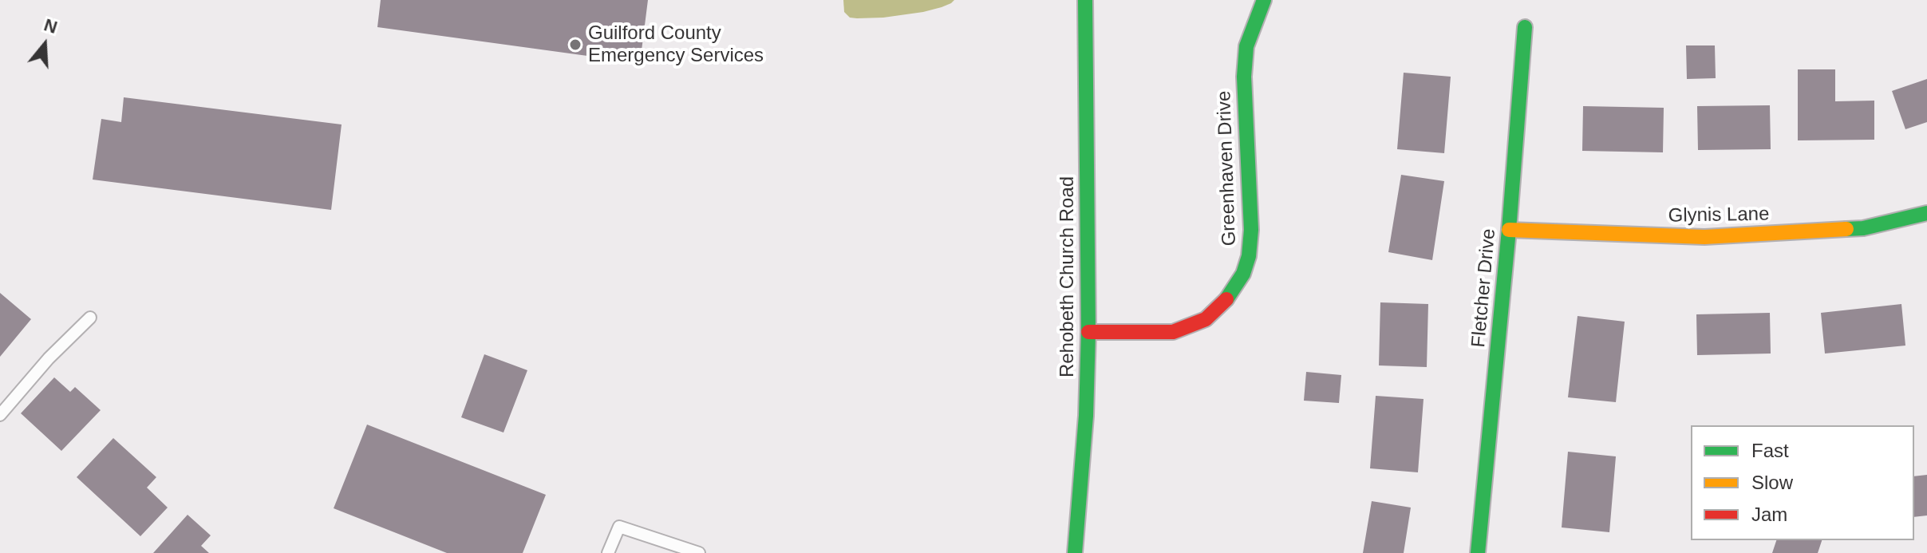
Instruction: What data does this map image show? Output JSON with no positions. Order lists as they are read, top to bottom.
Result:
{
  "streets": {
    "street": [
      "Greenhaven Drive",
      "Glynis Lane",
      "Rehobeth Church Road",
      "Fletcher Drive"
    ]
  },
  "crossings": [
    ["Greenhaven Drive", "Rehobeth Church Road"],
    ["Glynis Lane", "Fletcher Drive"]
  ],
  "places": ["Guilford County Emergency Services"],
  "legend": ["Fast", "Slow", "Jam"],
  "north": "top"
}
